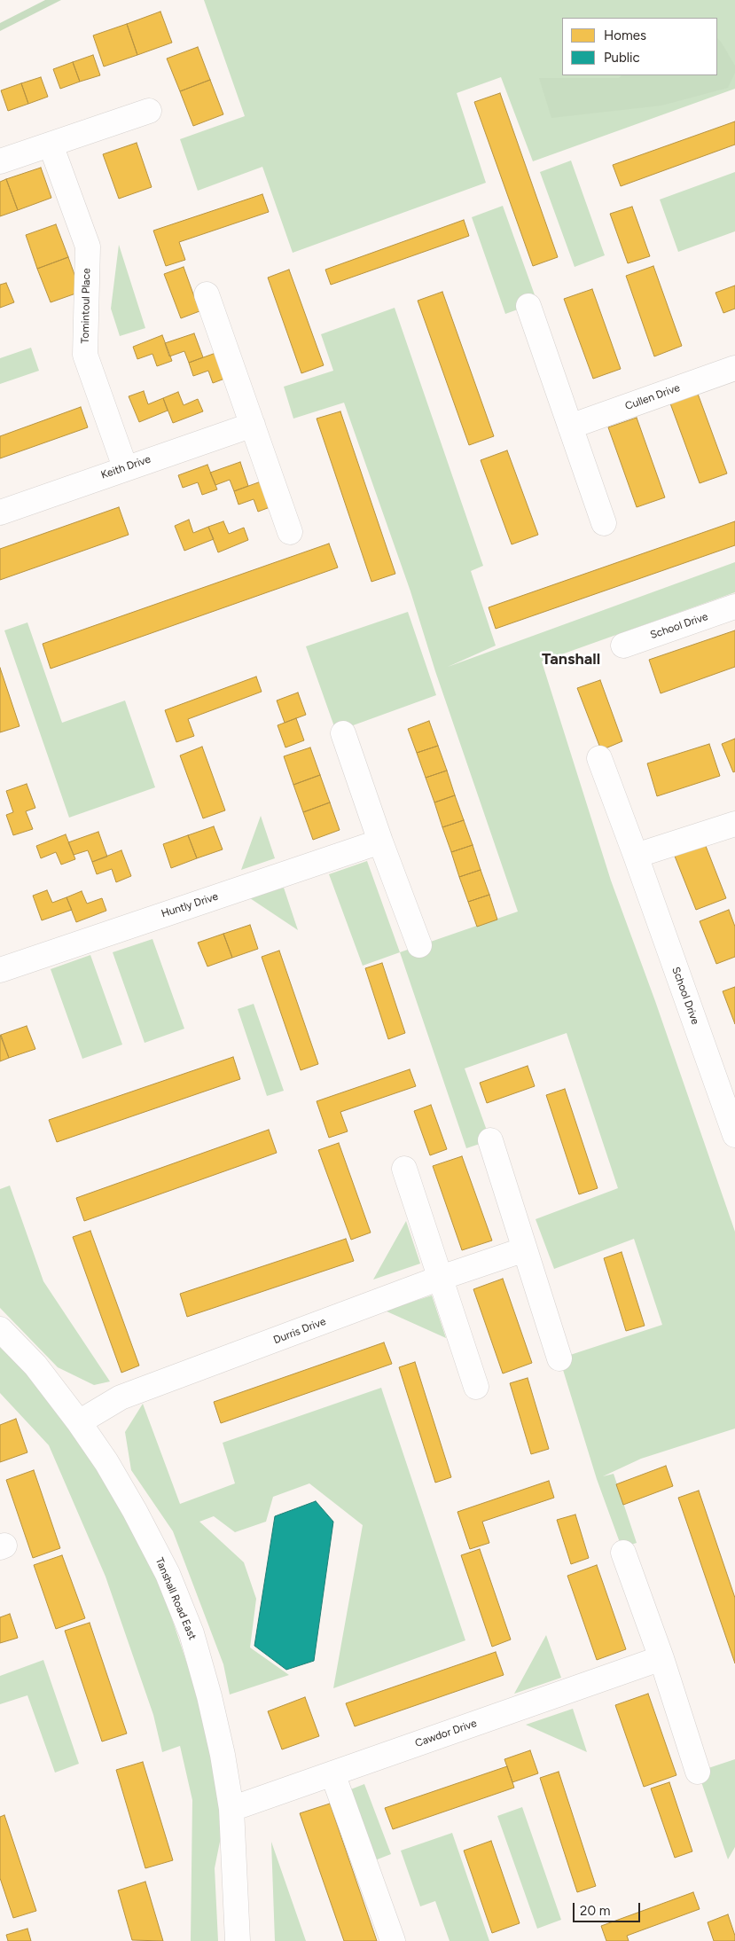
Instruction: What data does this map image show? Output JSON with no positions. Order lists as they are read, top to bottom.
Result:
{
  "streets": {
    "street": [
      "Tomintoul Place",
      "Cullen Drive",
      "Keith Drive",
      "School Drive",
      "Huntly Drive",
      "Durris Drive",
      "Tanshall Road East",
      "Cawdor Drive"
    ]
  },
  "crossings": [
    ["Tomintoul Place", "Keith Drive"],
    ["Durris Drive", "Tanshall Road East"],
    ["Tanshall Road East", "Cawdor Drive"]
  ],
  "districts": ["Tanshall"],
  "legend": ["Homes", "Public"],
  "scale_bar": "20 m"
}
